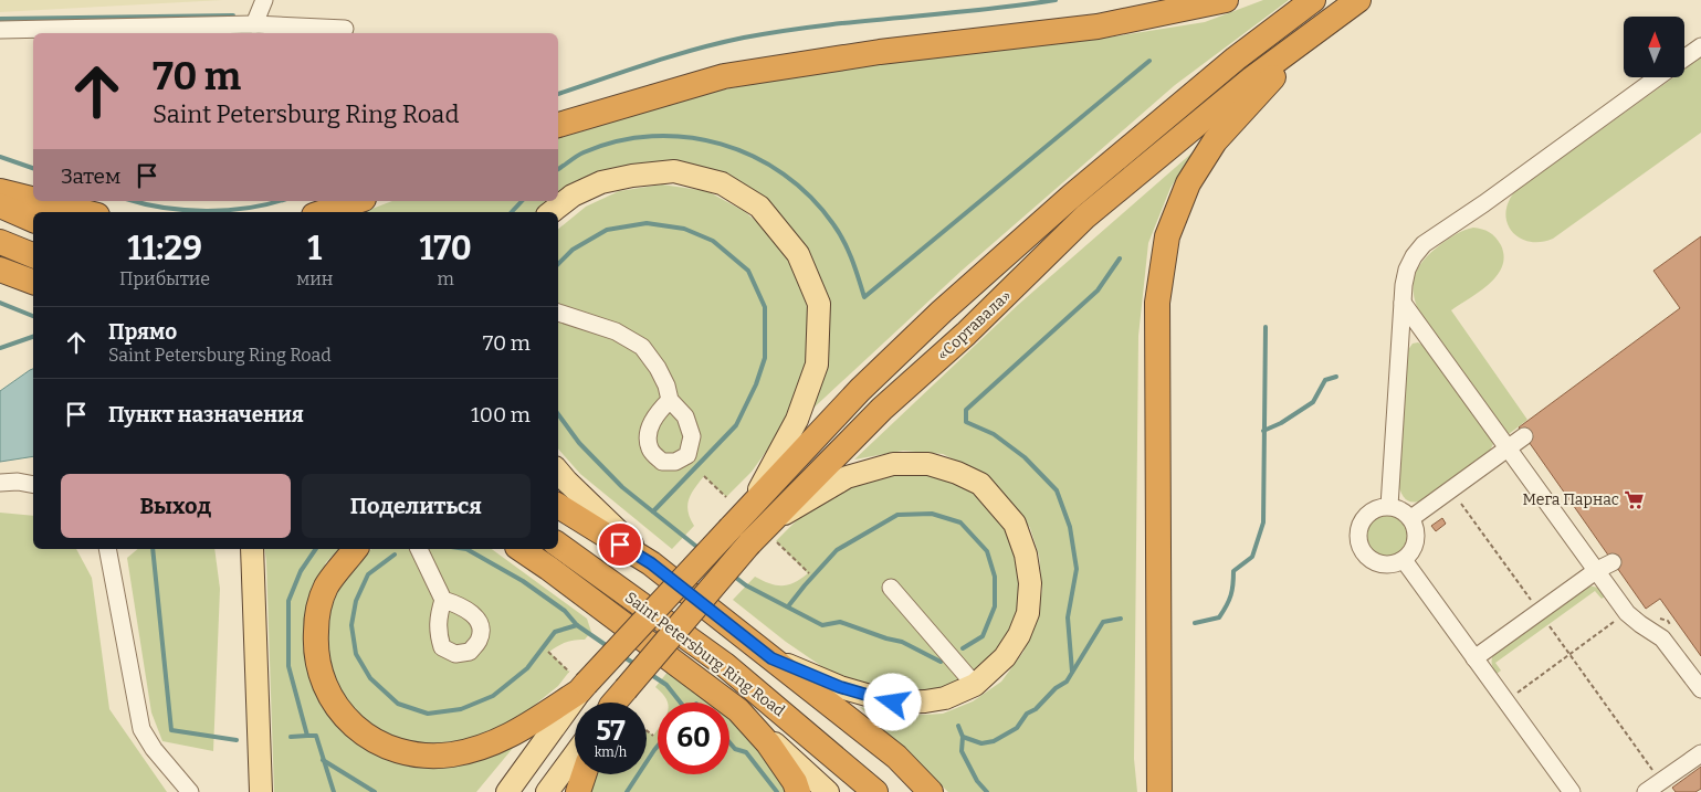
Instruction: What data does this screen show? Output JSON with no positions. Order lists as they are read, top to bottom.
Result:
{
  "streets": {
    "highway": ["«Сортавала»", "Saint Petersburg Ring Road"]
  },
  "places": {
    "supermarket": ["Мега Парнас"]
  },
  "north": "top",
  "page": {
    "turn": ["70 m", "Saint Petersburg Ring Road"],
    "then": "Затем",
    "eta": [
      "11:29",
      "Прибытие",
      "1",
      "мин",
      "170",
      "m"
    ],
    "list": [
      {
        "name": "Прямо",
        "note": "Saint Petersburg Ring Road",
        "value": "70 m"
      },
      {
        "name": "Пункт назначения",
        "value": "100 m"
      }
    ],
    "buttons": ["Выход", "Поделиться"],
    "speed": "57 km/h",
    "limit": "60"
  }
}
